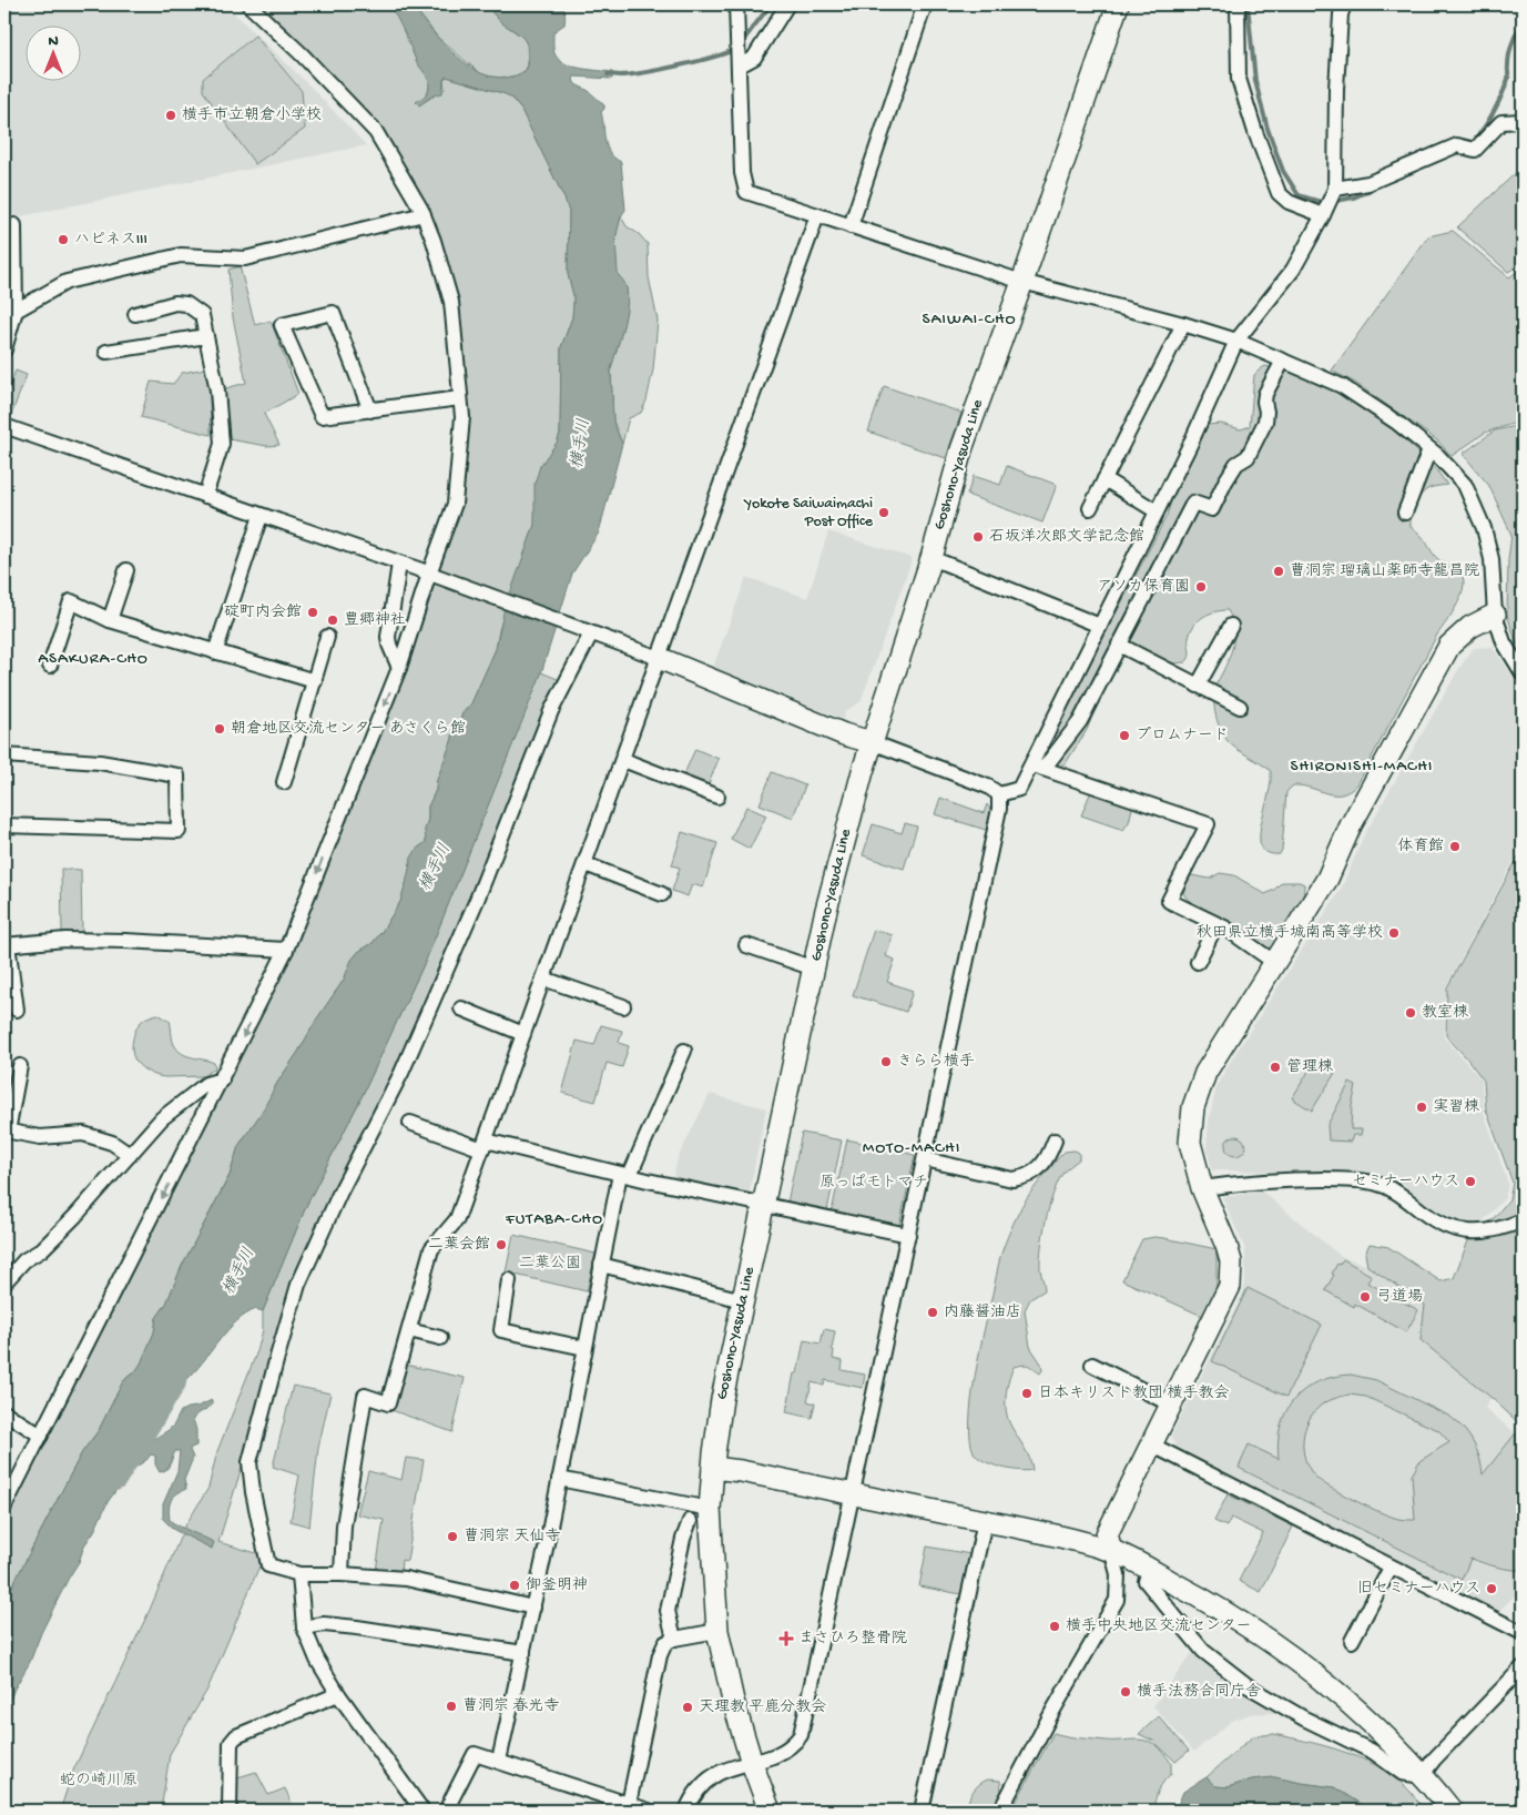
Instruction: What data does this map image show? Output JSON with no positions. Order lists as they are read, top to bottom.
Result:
{
  "streets": {
    "street": ["Goshono-Yasuda Line"]
  },
  "districts": [
    "SAIWAI-CHO",
    "ASAKURA-CHO",
    "SHIRONISHI-MACHI",
    "MOTO-MACHI",
    "FUTABA-CHO"
  ],
  "water": ["横手川"],
  "parks": ["原っぱモトマチ", "二葉公園", "蛇の崎川原"],
  "places": {
    "other": [
      "横手市立朝倉小学校",
      "ハピネスIII",
      "Yokote Saiwaimachi Post Office",
      "石坂洋次郎文学記念館",
      "曹洞宗 瑠璃山薬師寺龍昌院",
      "アソカ保育園",
      "碇町内会館",
      "豊郷神社",
      "朝倉地区交流センター あさくら館",
      "プロムナード",
      "体育館",
      "秋田県立横手城南高等学校",
      "教室棟",
      "きらら横手",
      "管理棟",
      "実習棟",
      "セミナーハウス",
      "二葉会館",
      "弓道場",
      "内藤醤油店",
      "日本キリスト教団 横手教会",
      "曹洞宗 天仙寺",
      "御釜明神",
      "旧セミナーハウス",
      "横手中央地区交流センター",
      "横手法務合同庁舎",
      "曹洞宗 春光寺",
      "天理教 平鹿分教会"
    ],
    "health": ["まさひろ整骨院"]
  },
  "north": "top"
}
